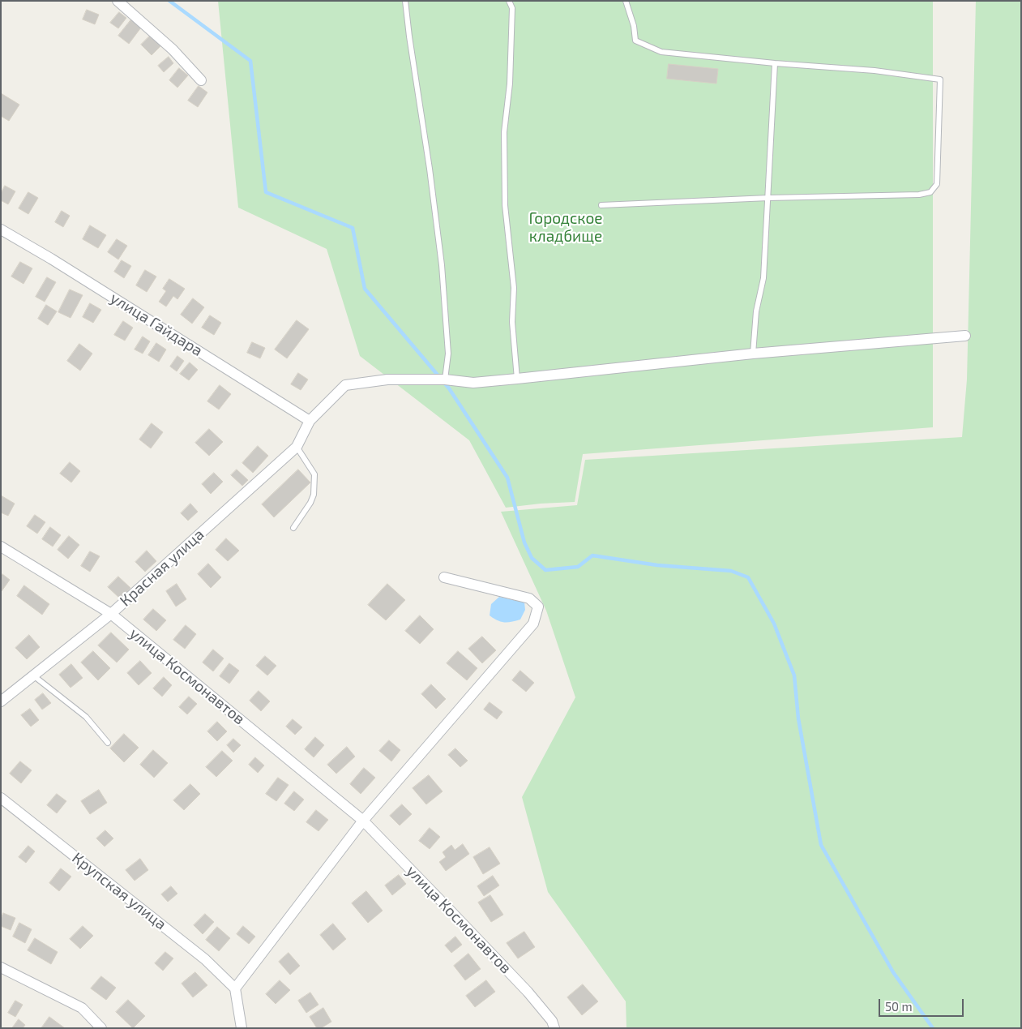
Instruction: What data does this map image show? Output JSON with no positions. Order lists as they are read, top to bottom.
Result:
{
  "streets": {
    "street": [
      "улица Гайдара",
      "Красная улица",
      "улица Космонавтов",
      "Крупская улица"
    ]
  },
  "crossings": [
    ["улица Гайдара", "Красная улица"],
    ["Красная улица", "улица Космонавтов"]
  ],
  "parks": ["Городское кладбище"],
  "scale_bar": "50 m"
}
